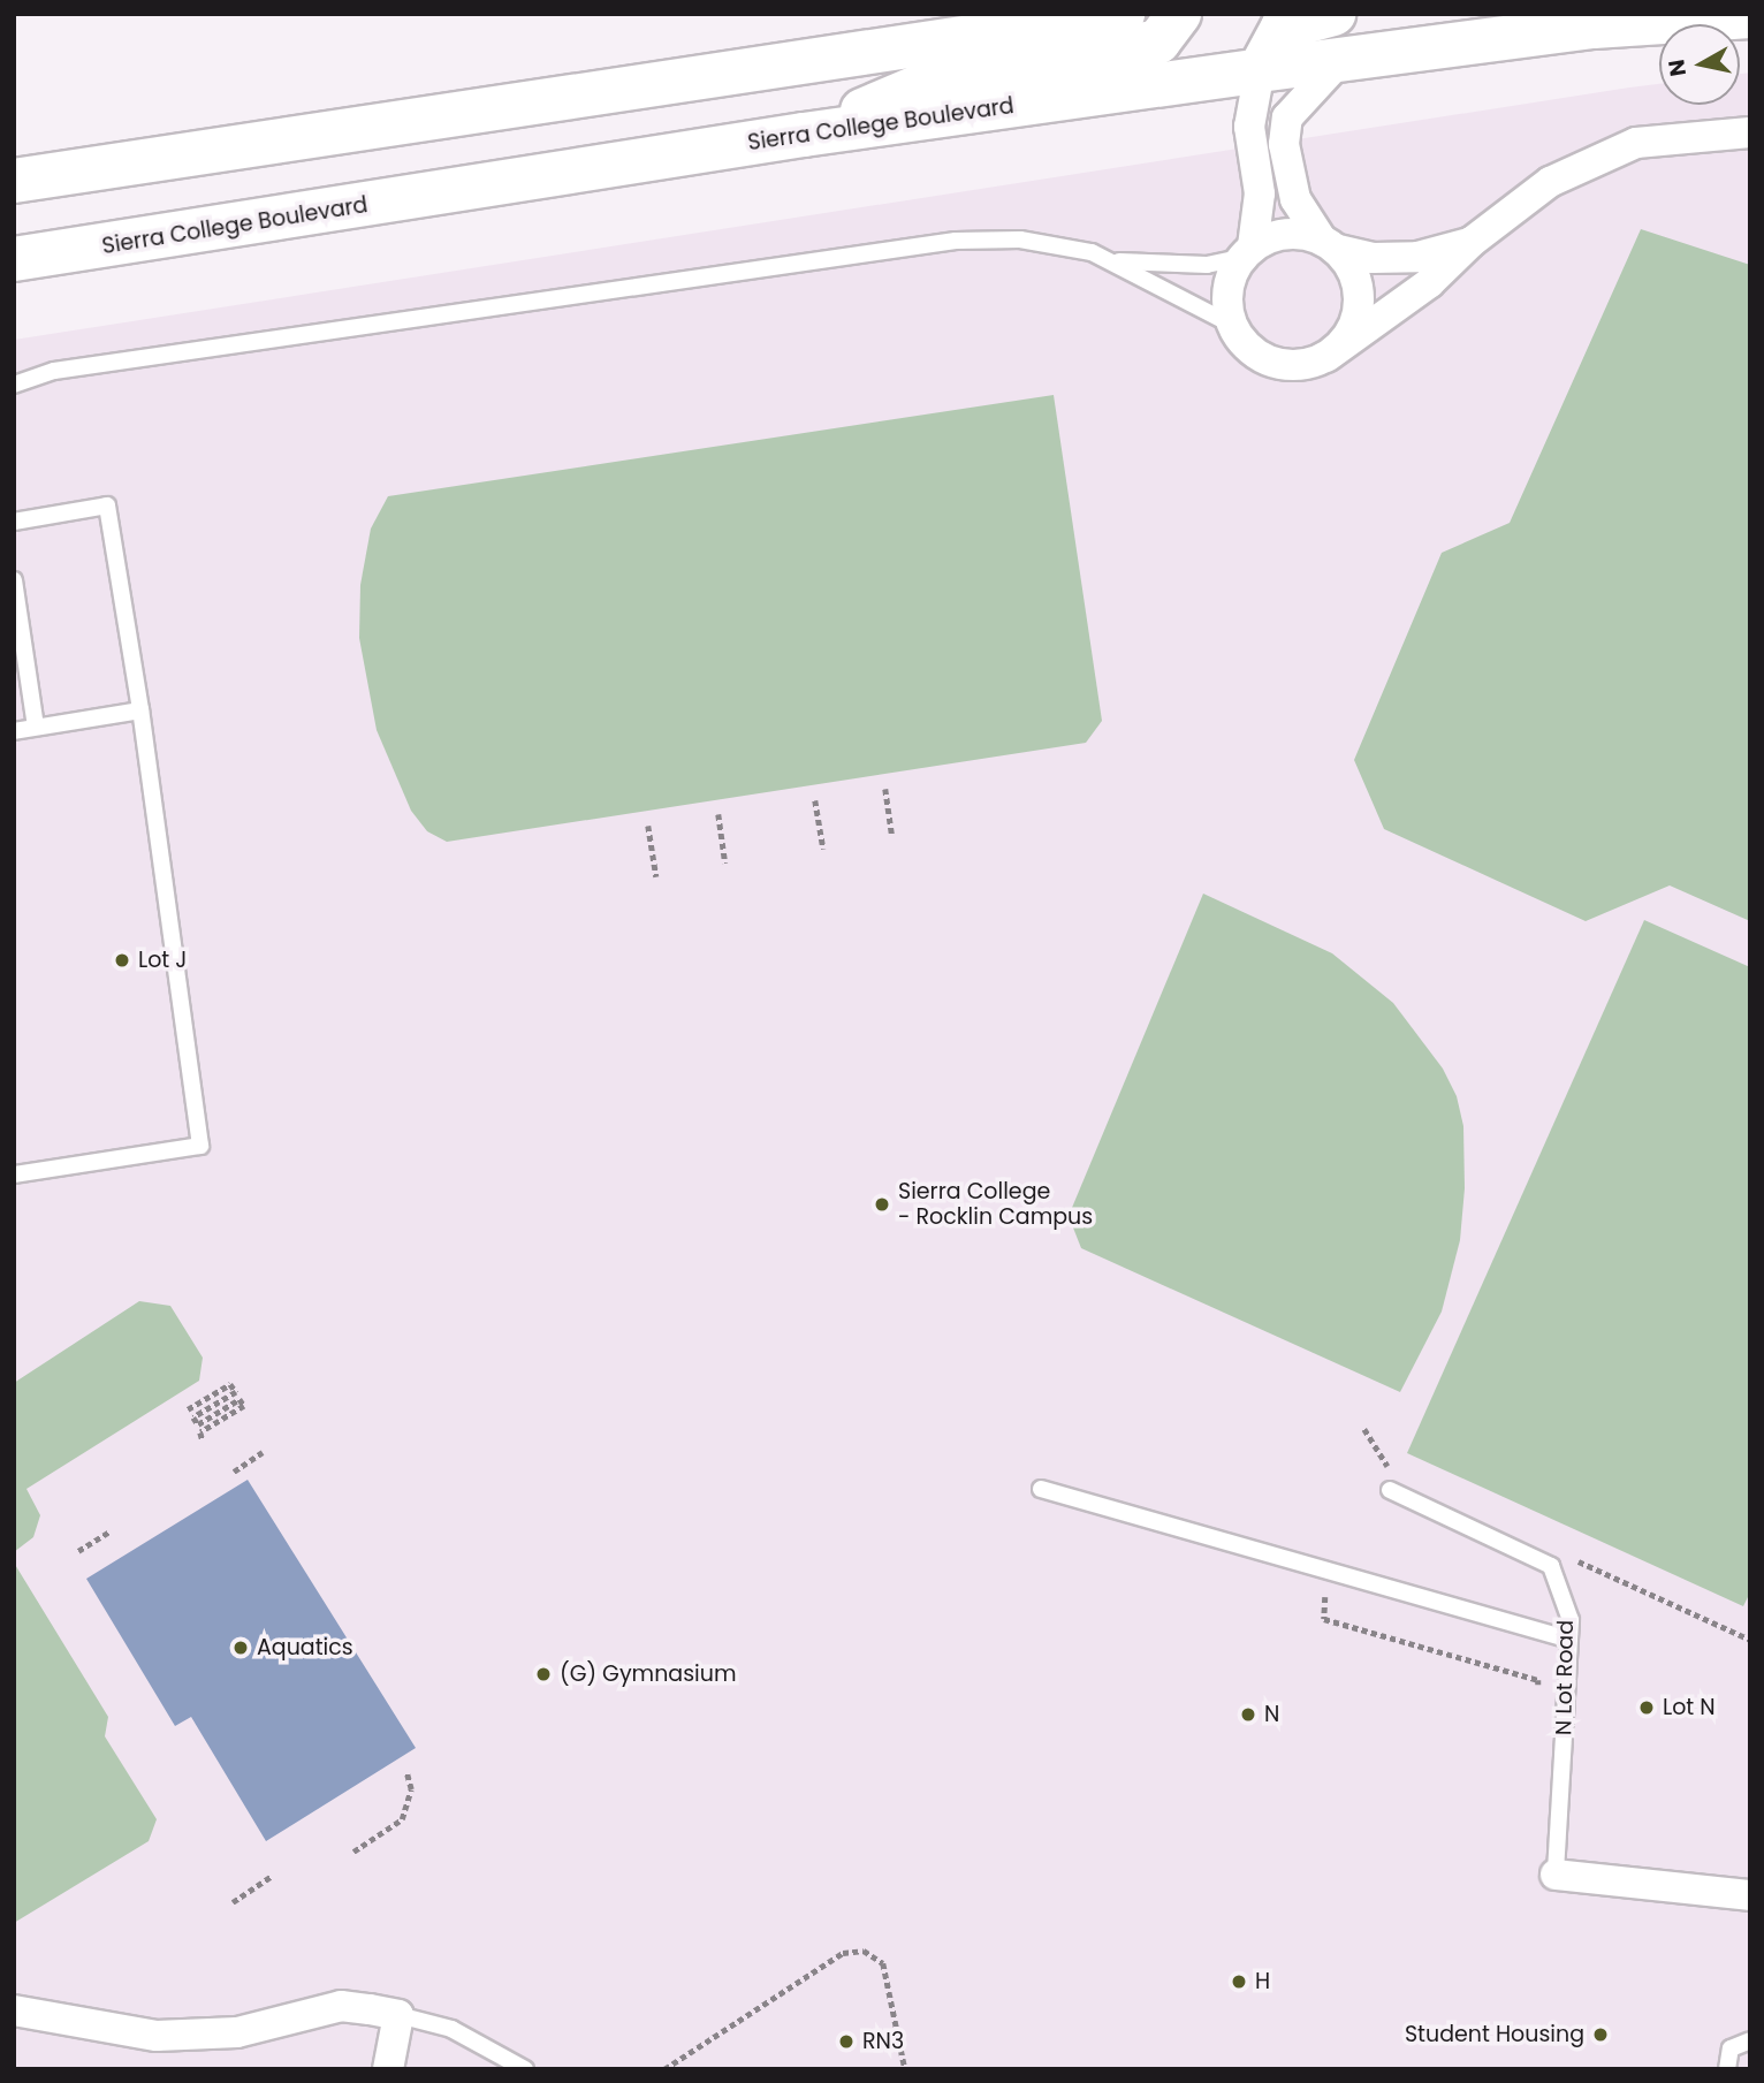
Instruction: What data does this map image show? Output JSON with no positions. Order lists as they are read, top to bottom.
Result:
{
  "streets": {
    "main road": ["Sierra College Boulevard"],
    "lane": ["N Lot Road"]
  },
  "places": [
    "Lot J",
    "Sierra College - Rocklin Campus",
    "Aquatics",
    "(G) Gymnasium",
    "Lot N",
    "N",
    "H",
    "Student Housing",
    "RN3"
  ],
  "north": "left"
}
